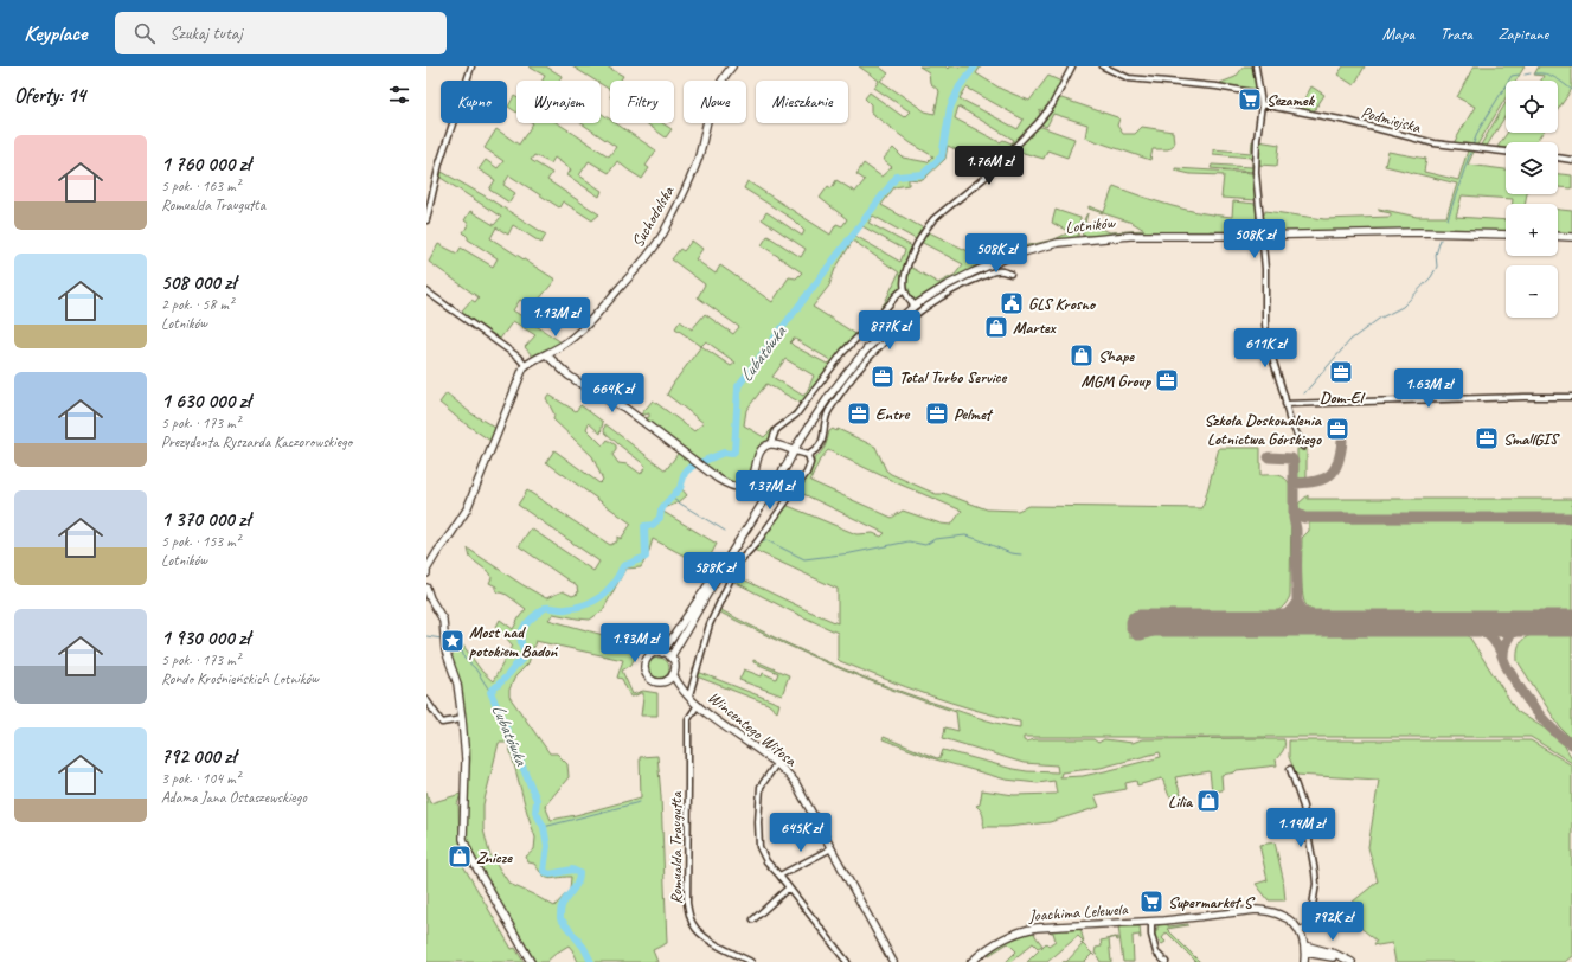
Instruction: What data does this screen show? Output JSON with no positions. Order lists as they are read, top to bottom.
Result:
{
  "streets": {
    "street": [
      "Podmiejska",
      "Suchodolska",
      "Lotników",
      "Wincentego Witosa",
      "Romualda Traugutta",
      "Joachima Lelewela"
    ]
  },
  "crossings": [
    ["Lotników", "Wincentego Witosa"],
    ["Wincentego Witosa", "Romualda Traugutta"]
  ],
  "water": ["Lubatówka"],
  "places": {
    "supermarket": ["Sezamek", "Supermarket S"],
    "public building": ["GLS Krosno"],
    "shop": [
      "Martex",
      "Shape",
      "Lilia",
      "Znicze"
    ],
    "office": [
      "Dom-El",
      "Total Turbo Service",
      "MGM Group",
      "Entre",
      "Pelmet",
      "Szkoła Doskonalenia Lotnictwa Górskiego",
      "SmallGIS"
    ],
    "place": ["Most nad potokiem Badoń"]
  },
  "page": {
    "header": "Keyplace",
    "search": "Szukaj tutaj",
    "nav": ["Mapa", "Trasa", "Zapisane"],
    "heading": "Oferty: 14",
    "map_buttons": ["+", "−"],
    "chip": [
      "Kupno",
      "Wynajem",
      "Filtry",
      "Nowe",
      "Mieszkanie"
    ],
    "list": [
      {
        "name": "1 760 000 zł",
        "note": "5 pok. · 163 m² · Romualda Traugutta"
      },
      {
        "name": "508 000 zł",
        "note": "2 pok. · 58 m² · Lotników"
      },
      {
        "name": "1 630 000 zł",
        "note": "5 pok. · 173 m² · Prezydenta Ryszarda Kaczorowskiego"
      },
      {
        "name": "1 370 000 zł",
        "note": "5 pok. · 153 m² · Lotników"
      },
      {
        "name": "1 930 000 zł",
        "note": "5 pok. · 173 m² · Rondo Krośnieńskich Lotników"
      },
      {
        "name": "792 000 zł",
        "note": "3 pok. · 104 m² · Adama Jana Ostaszewskiego"
      }
    ],
    "price": [
      "1.76M zł",
      "508K zł",
      "508K zł",
      "1.13M zł",
      "877K zł",
      "611K zł",
      "1.63M zł",
      "664K zł",
      "1.37M zł",
      "588K zł",
      "1.93M zł",
      "1.14M zł",
      "645K zł",
      "792K zł"
    ]
  }
}
